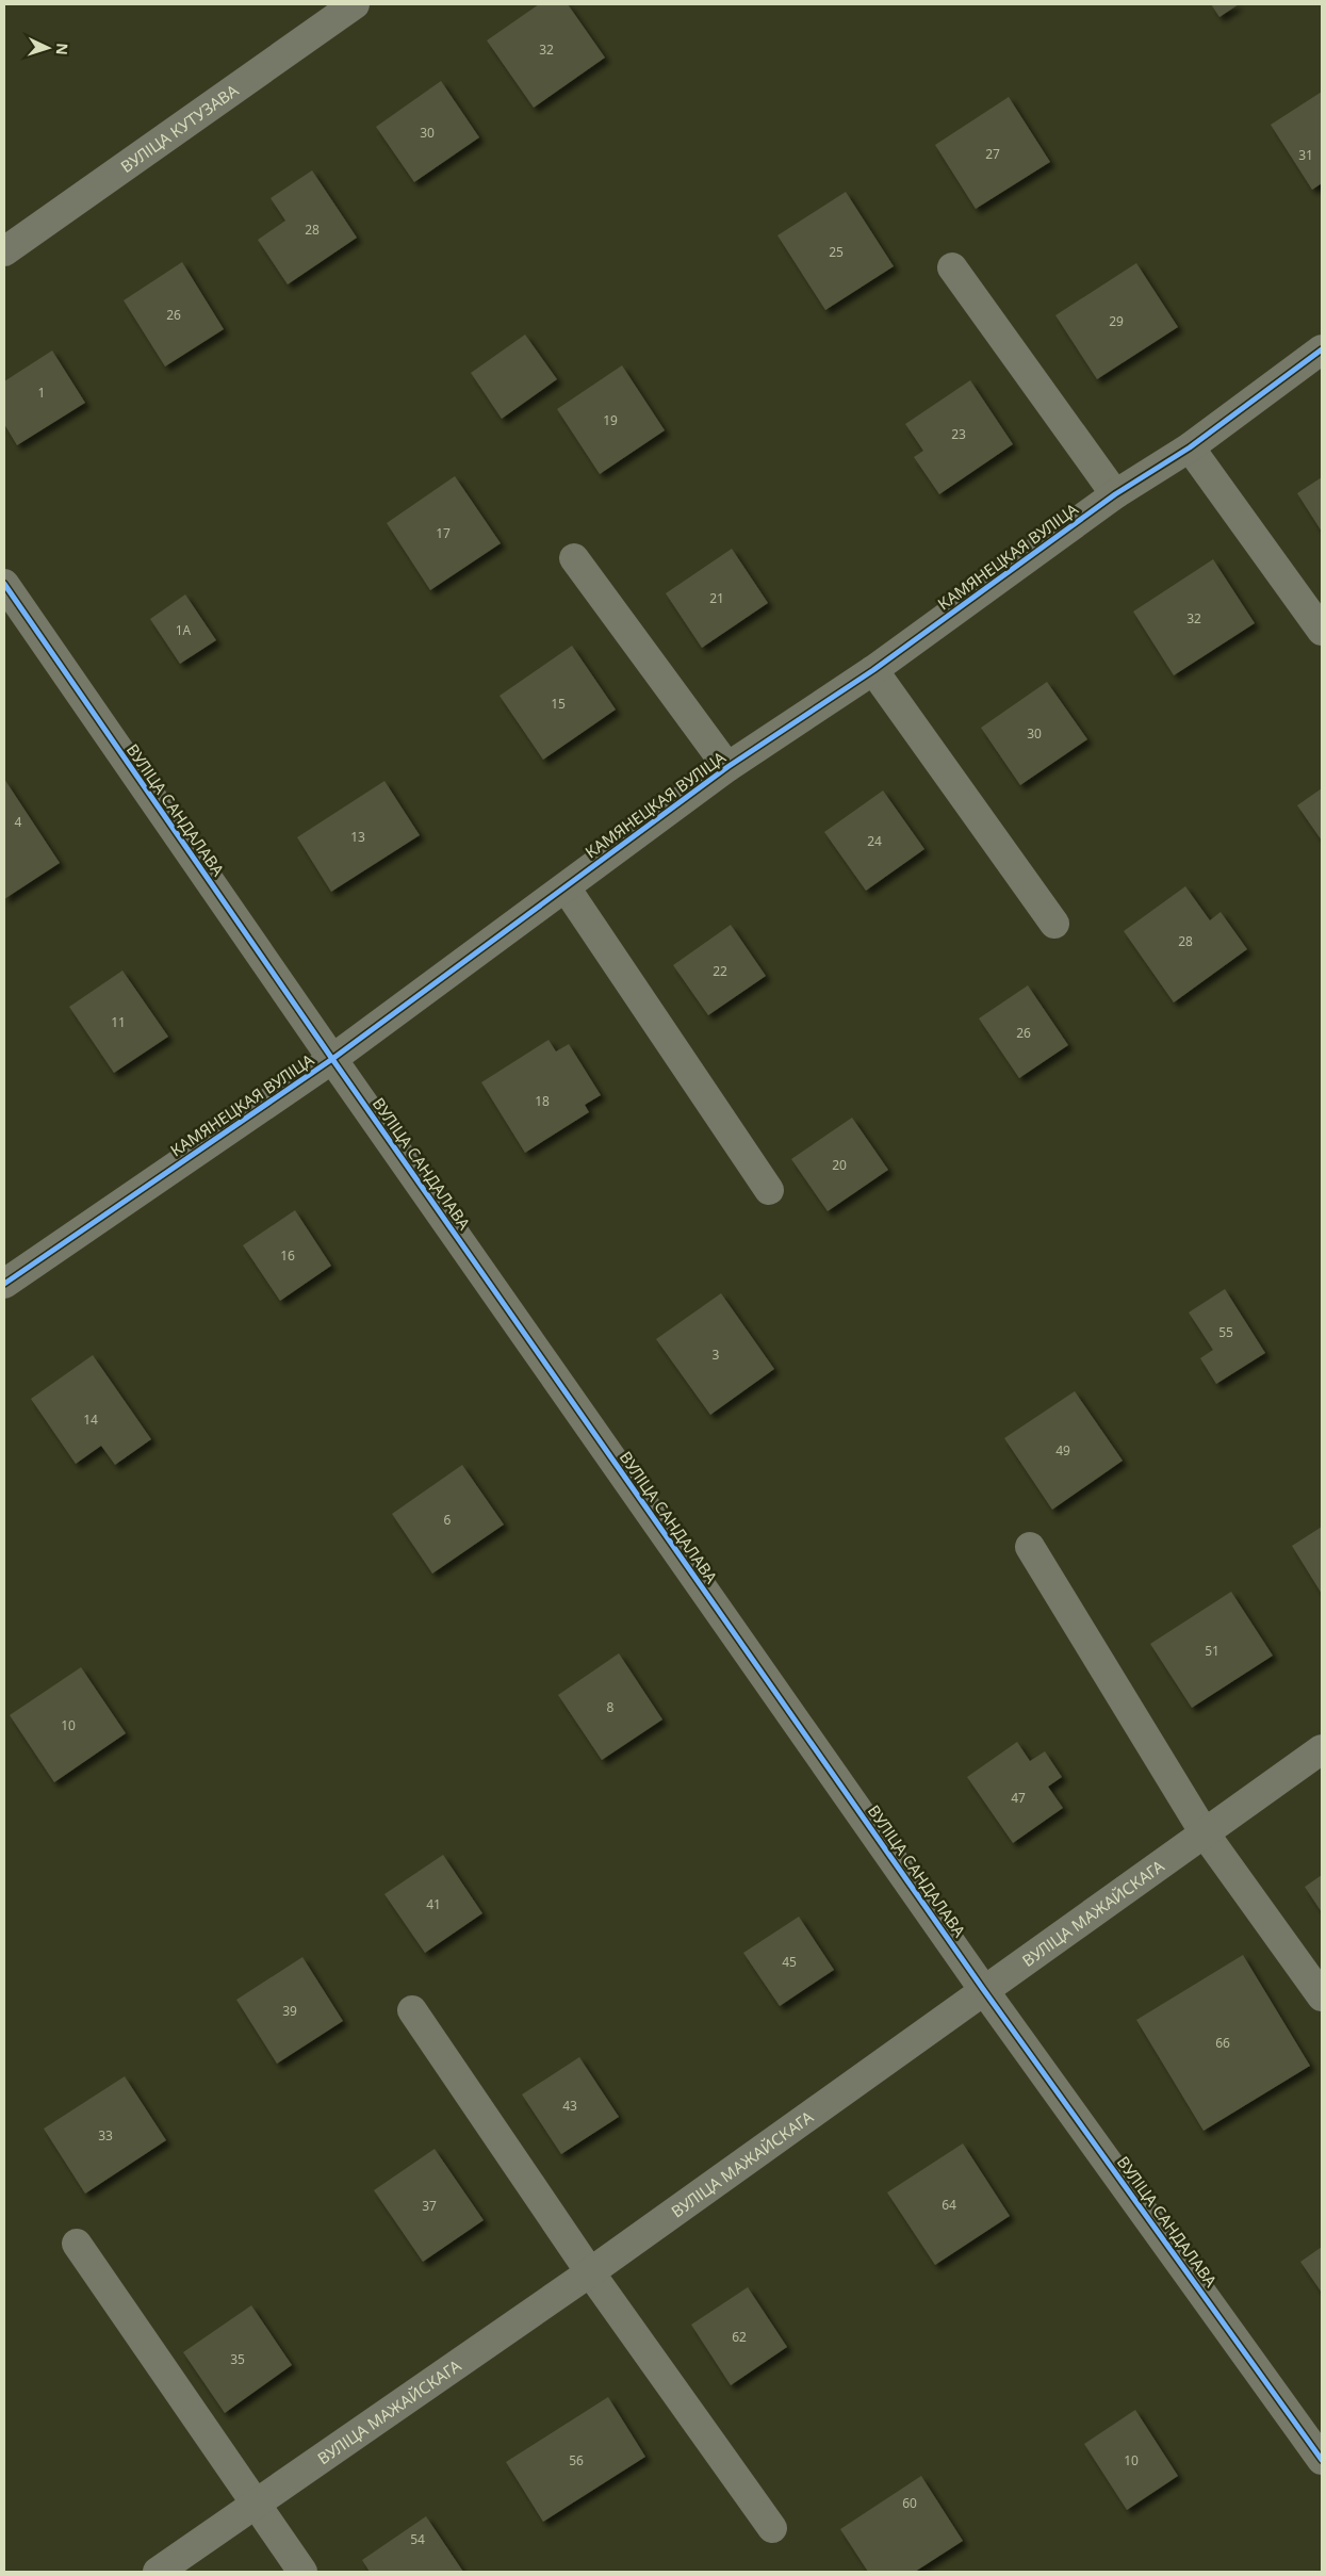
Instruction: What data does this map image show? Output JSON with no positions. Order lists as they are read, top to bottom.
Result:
{
  "streets": {
    "street": [
      "ВУЛІЦА КУТУЗАВА",
      "КАМЯНЕЦКАЯ ВУЛІЦА",
      "ВУЛІЦА САНДАЛАВА",
      "ВУЛІЦА МАЖАЙСКАГА"
    ]
  },
  "crossings": [
    ["КАМЯНЕЦКАЯ ВУЛІЦА", "ВУЛІЦА САНДАЛАВА"],
    ["ВУЛІЦА САНДАЛАВА", "ВУЛІЦА МАЖАЙСКАГА"]
  ],
  "house_numbers": [
    "32",
    "30",
    "27",
    "31",
    "28",
    "25",
    "26",
    "29",
    "1",
    "19",
    "23",
    "17",
    "21",
    "32",
    "1А",
    "15",
    "30",
    "4",
    "13",
    "24",
    "28",
    "22",
    "11",
    "26",
    "18",
    "20",
    "16",
    "55",
    "3",
    "14",
    "49",
    "6",
    "51",
    "8",
    "10",
    "47",
    "41",
    "45",
    "39",
    "66",
    "43",
    "33",
    "64",
    "37",
    "62",
    "35",
    "56",
    "10",
    "60",
    "54"
  ],
  "north": "right"
}
